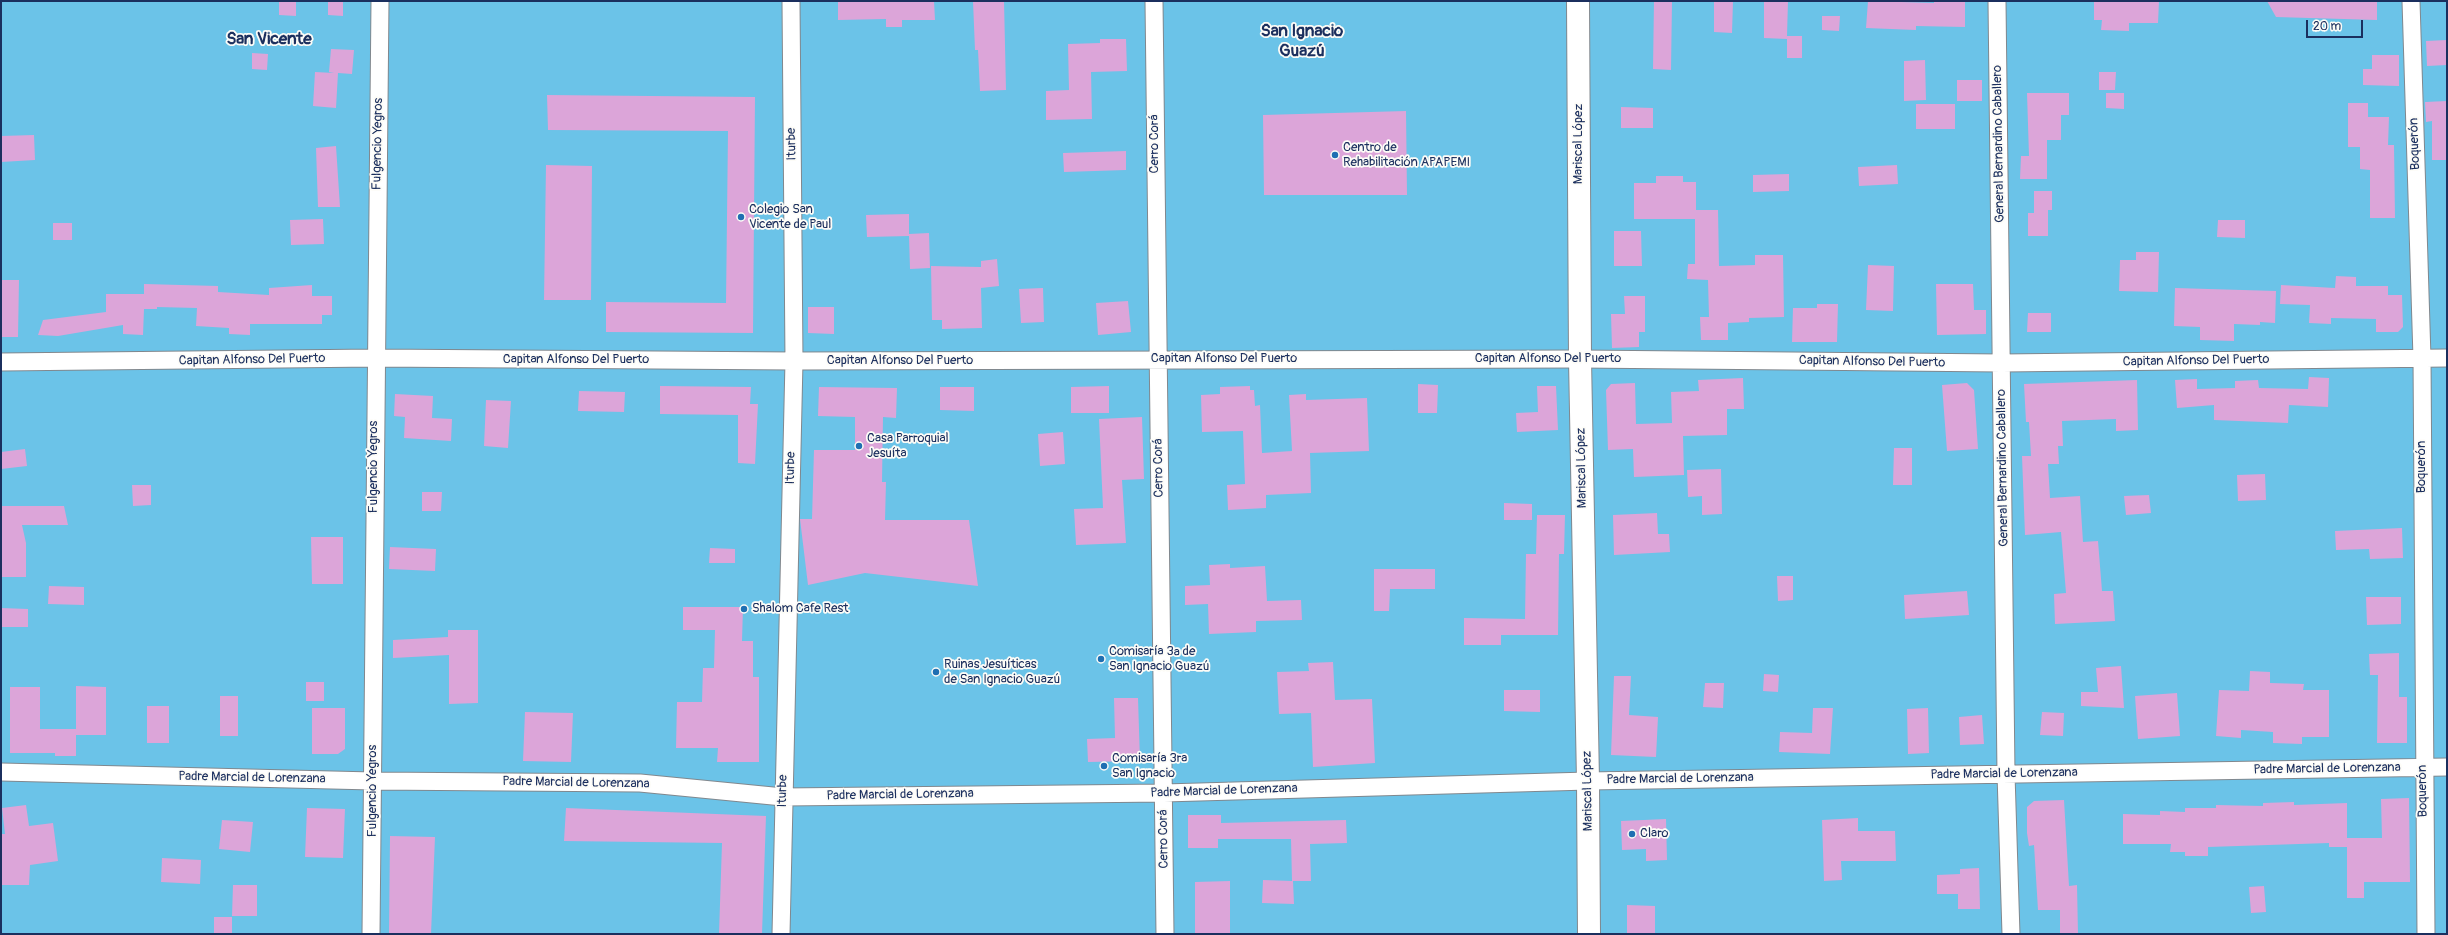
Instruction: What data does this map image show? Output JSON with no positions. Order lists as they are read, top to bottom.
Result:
{
  "streets": {
    "main road": ["Mariscal López"],
    "street": [
      "Fulgencio Yegros",
      "Iturbe",
      "Cerro Corá",
      "General Bernardino Caballero",
      "Boquerón",
      "Capitan Alfonso Del Puerto",
      "Padre Marcial de Lorenzana"
    ]
  },
  "crossings": [
    ["Fulgencio Yegros", "Capitan Alfonso Del Puerto"],
    ["Fulgencio Yegros", "Padre Marcial de Lorenzana"],
    ["Iturbe", "Capitan Alfonso Del Puerto"],
    ["Iturbe", "Padre Marcial de Lorenzana"],
    ["Cerro Corá", "Capitan Alfonso Del Puerto"],
    ["Cerro Corá", "Padre Marcial de Lorenzana"],
    ["Mariscal López", "Capitan Alfonso Del Puerto"],
    ["Mariscal López", "Padre Marcial de Lorenzana"],
    ["General Bernardino Caballero", "Capitan Alfonso Del Puerto"],
    ["General Bernardino Caballero", "Padre Marcial de Lorenzana"],
    ["Boquerón", "Capitan Alfonso Del Puerto"],
    ["Boquerón", "Padre Marcial de Lorenzana"]
  ],
  "districts": ["San Ignacio Guazú", "San Vicente"],
  "places": [
    "Centro de Rehabilitación APAPEMI",
    "Colegio San Vicente de Paul",
    "Casa Parroquial Jesuíta",
    "Shalom Cafe Rest",
    "Comisaría 3ª de San Ignacio Guazú",
    "Ruinas Jesuíticas de San Ignacio Guazú",
    "Comisaría 3ra San Ignacio",
    "Claro"
  ],
  "scale_bar": "20 m"
}
